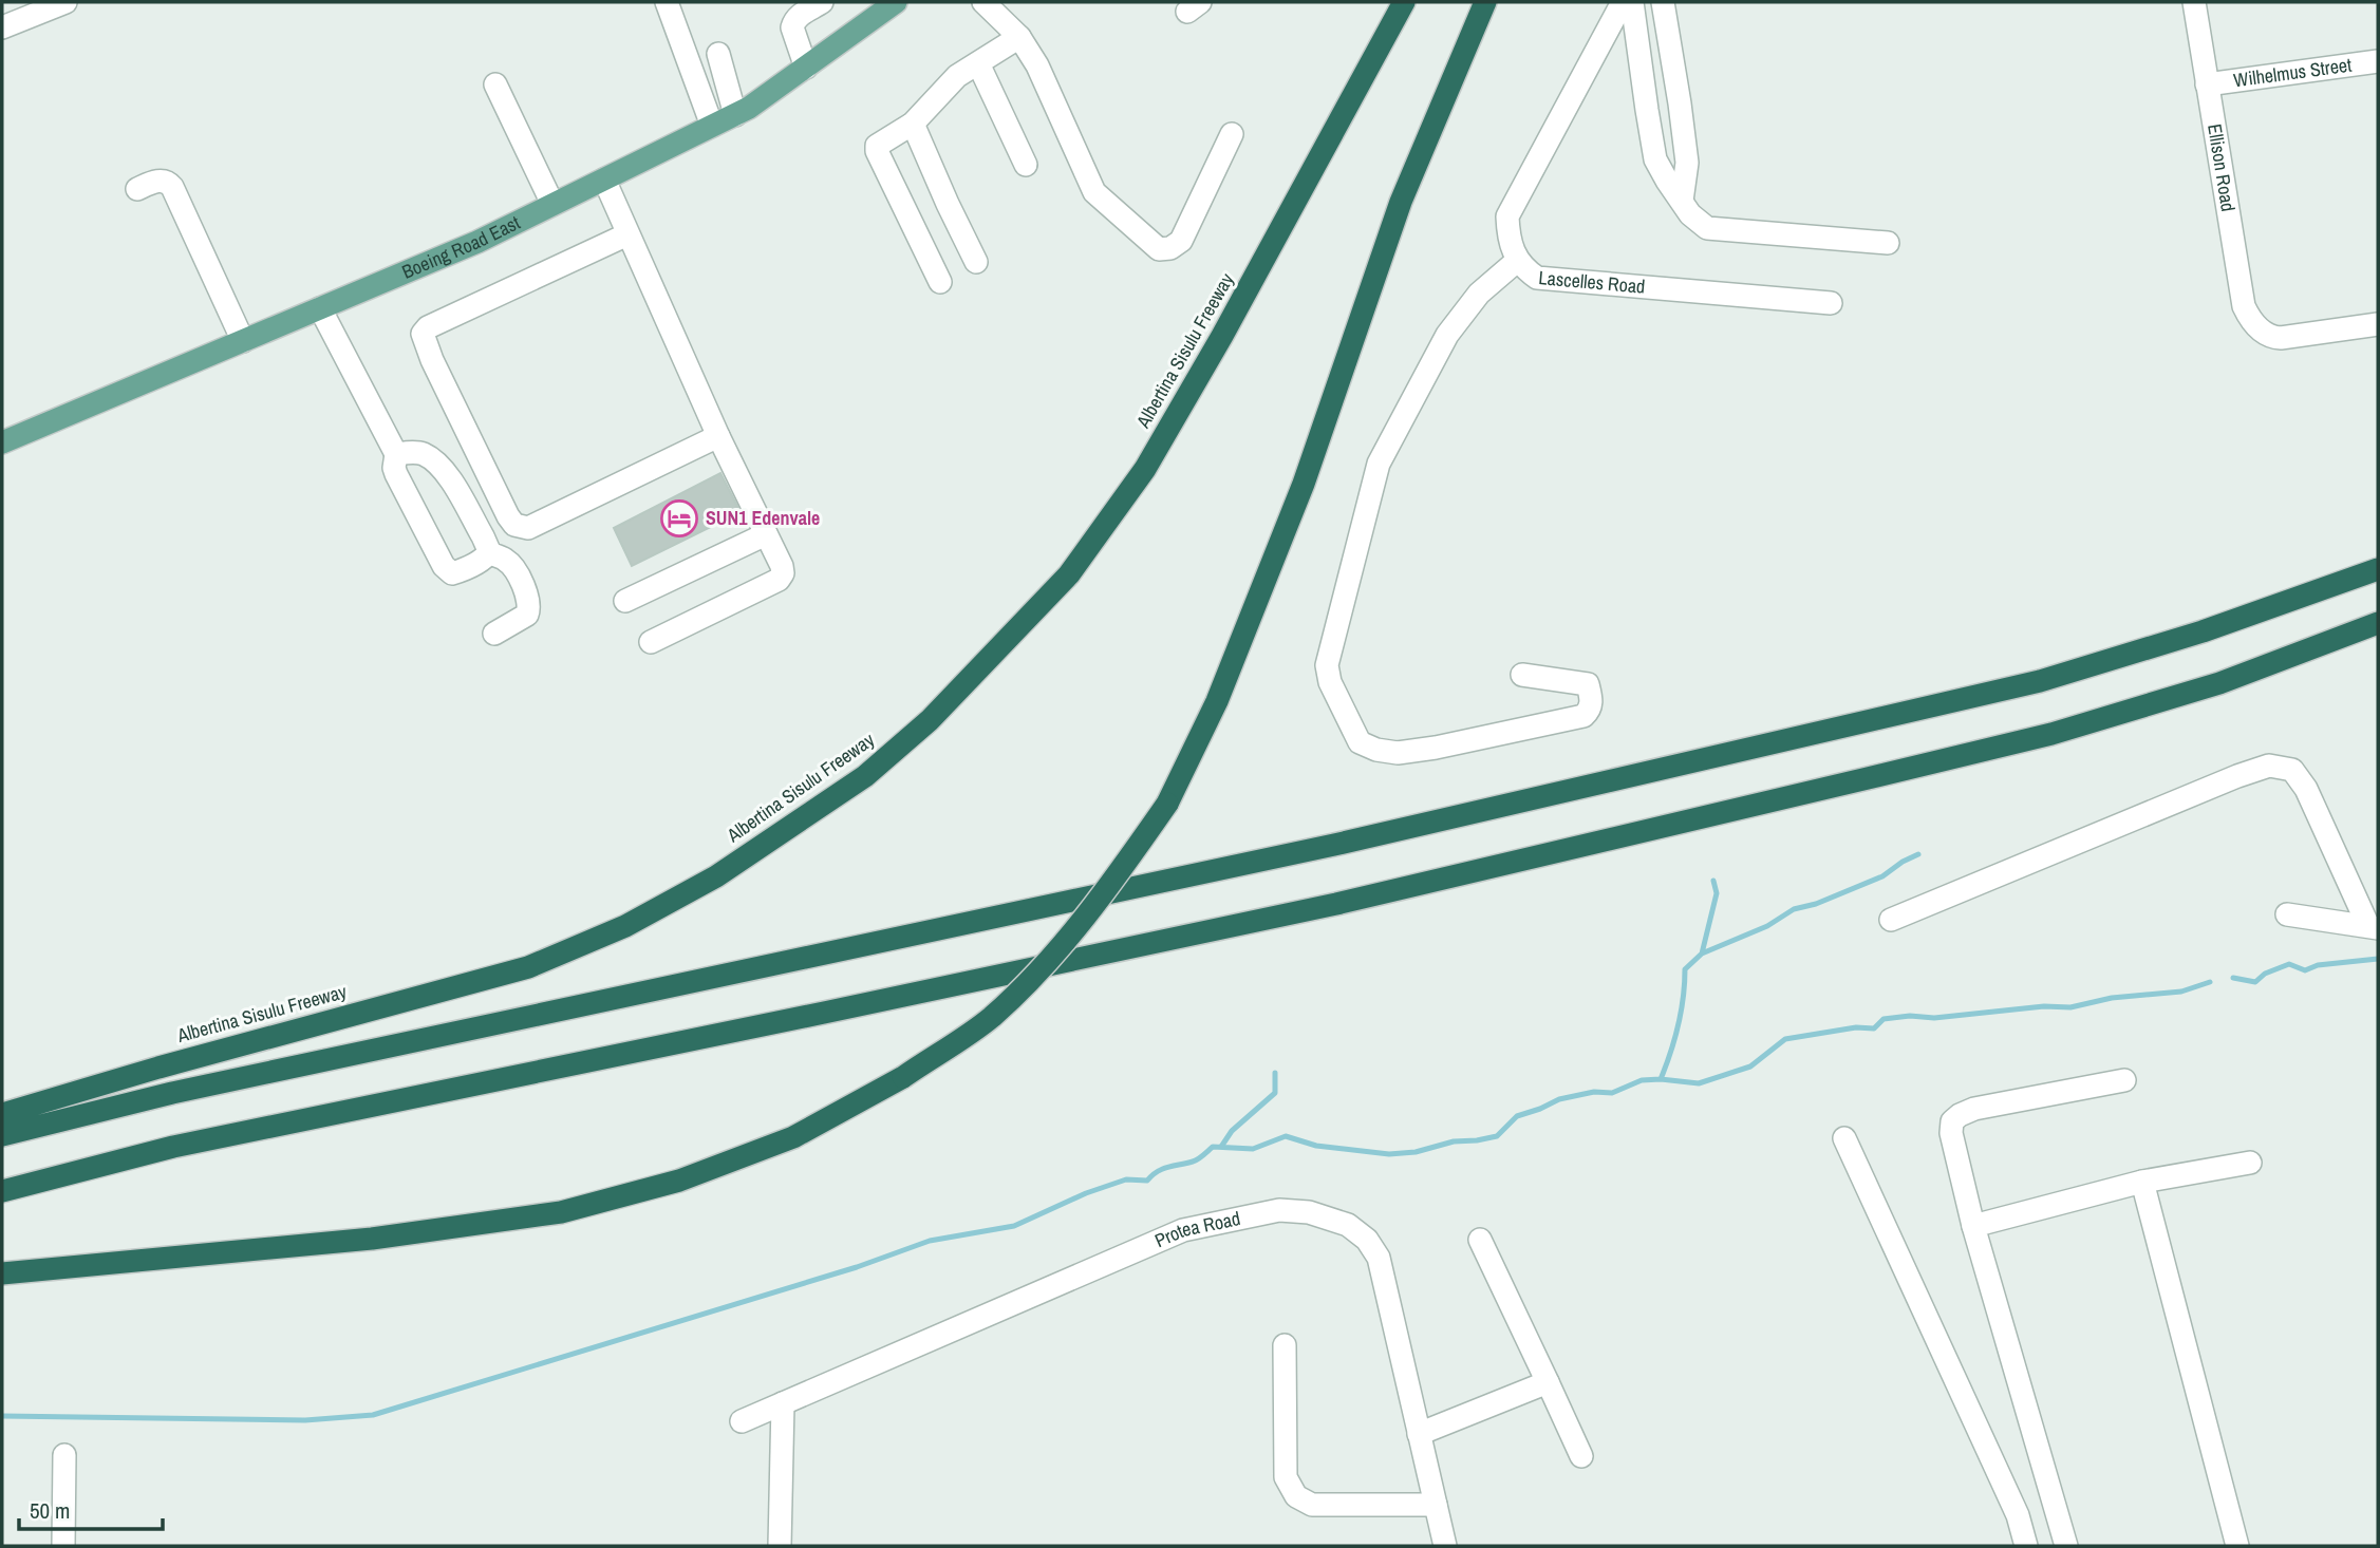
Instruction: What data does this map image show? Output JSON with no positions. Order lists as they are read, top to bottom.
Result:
{
  "streets": {
    "highway": ["Albertina Sisulu Freeway"],
    "main road": ["Boeing Road East"],
    "street": [
      "Wilhelmus Street",
      "Ellison Road",
      "Lascelles Road",
      "Protea Road"
    ]
  },
  "crossings": [
    ["Wilhelmus Street", "Ellison Road"]
  ],
  "places": {
    "hotel": ["SUN1 Edenvale"]
  },
  "scale_bar": "50 m"
}
